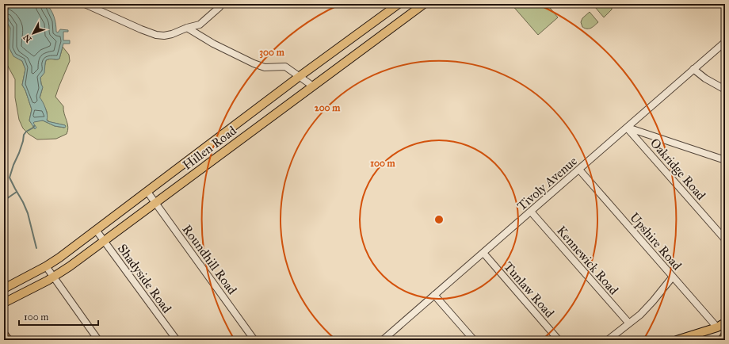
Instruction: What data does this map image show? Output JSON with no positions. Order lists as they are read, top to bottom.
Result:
{
  "streets": {
    "main road": ["Hillen Road"],
    "street": [
      "Oakridge Road",
      "Tivoly Avenue",
      "Upshire Road",
      "Roundhill Road",
      "Kennewick Road",
      "Shadyside Road",
      "Tunlaw Road"
    ]
  },
  "crossings": [
    ["Hillen Road", "Roundhill Road"],
    ["Hillen Road", "Shadyside Road"],
    ["Oakridge Road", "Tivoly Avenue"],
    ["Tivoly Avenue", "Upshire Road"],
    ["Tivoly Avenue", "Kennewick Road"],
    ["Tivoly Avenue", "Tunlaw Road"]
  ],
  "scale_bar": "100 m",
  "north": "bottom left",
  "rings": ["300 m", "200 m", "100 m"]
}
